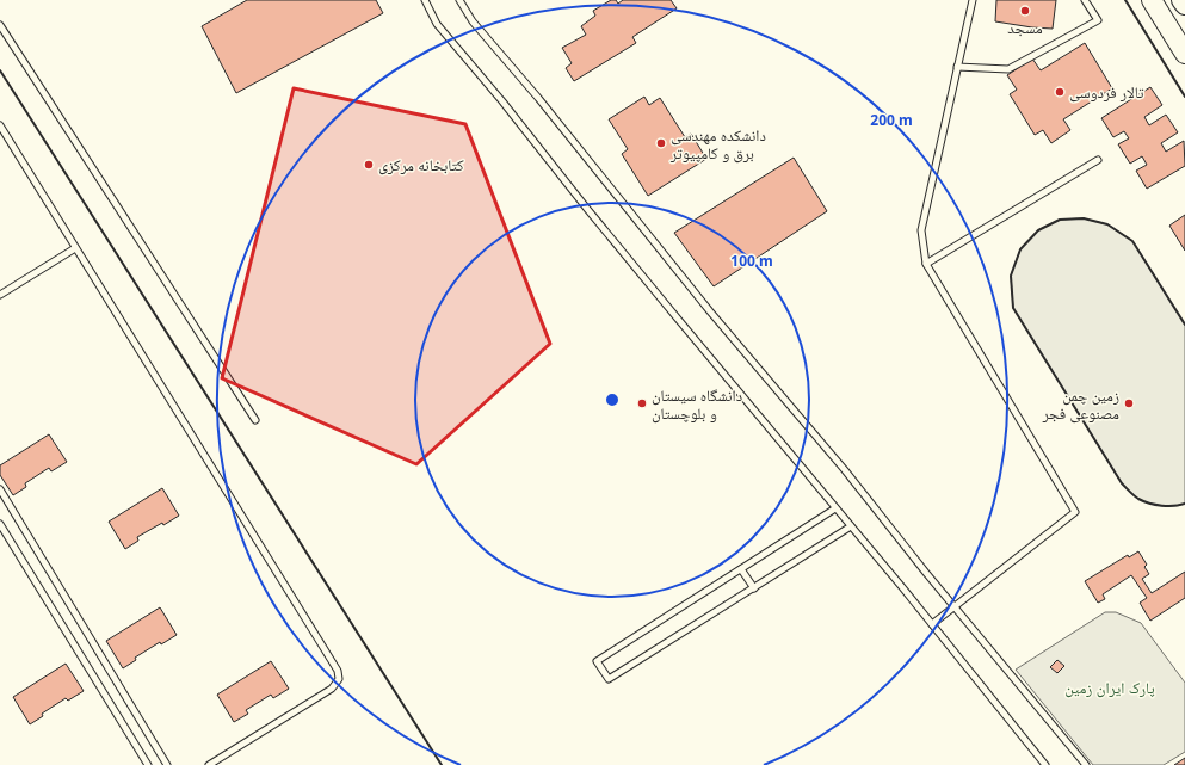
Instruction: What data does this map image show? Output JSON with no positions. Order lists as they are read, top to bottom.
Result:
{
  "parks": ["پارک ایران زمین"],
  "places": [
    "مسجد",
    "تالار فردوسی",
    "دانشکده مهندسی برق و کامپیوتر",
    "کتابخانه مرکزی",
    "دانشگاه سیستان و بلوچستان",
    "زمین چمن مصنوعی فجر"
  ],
  "rings": ["200 m", "100 m"]
}
